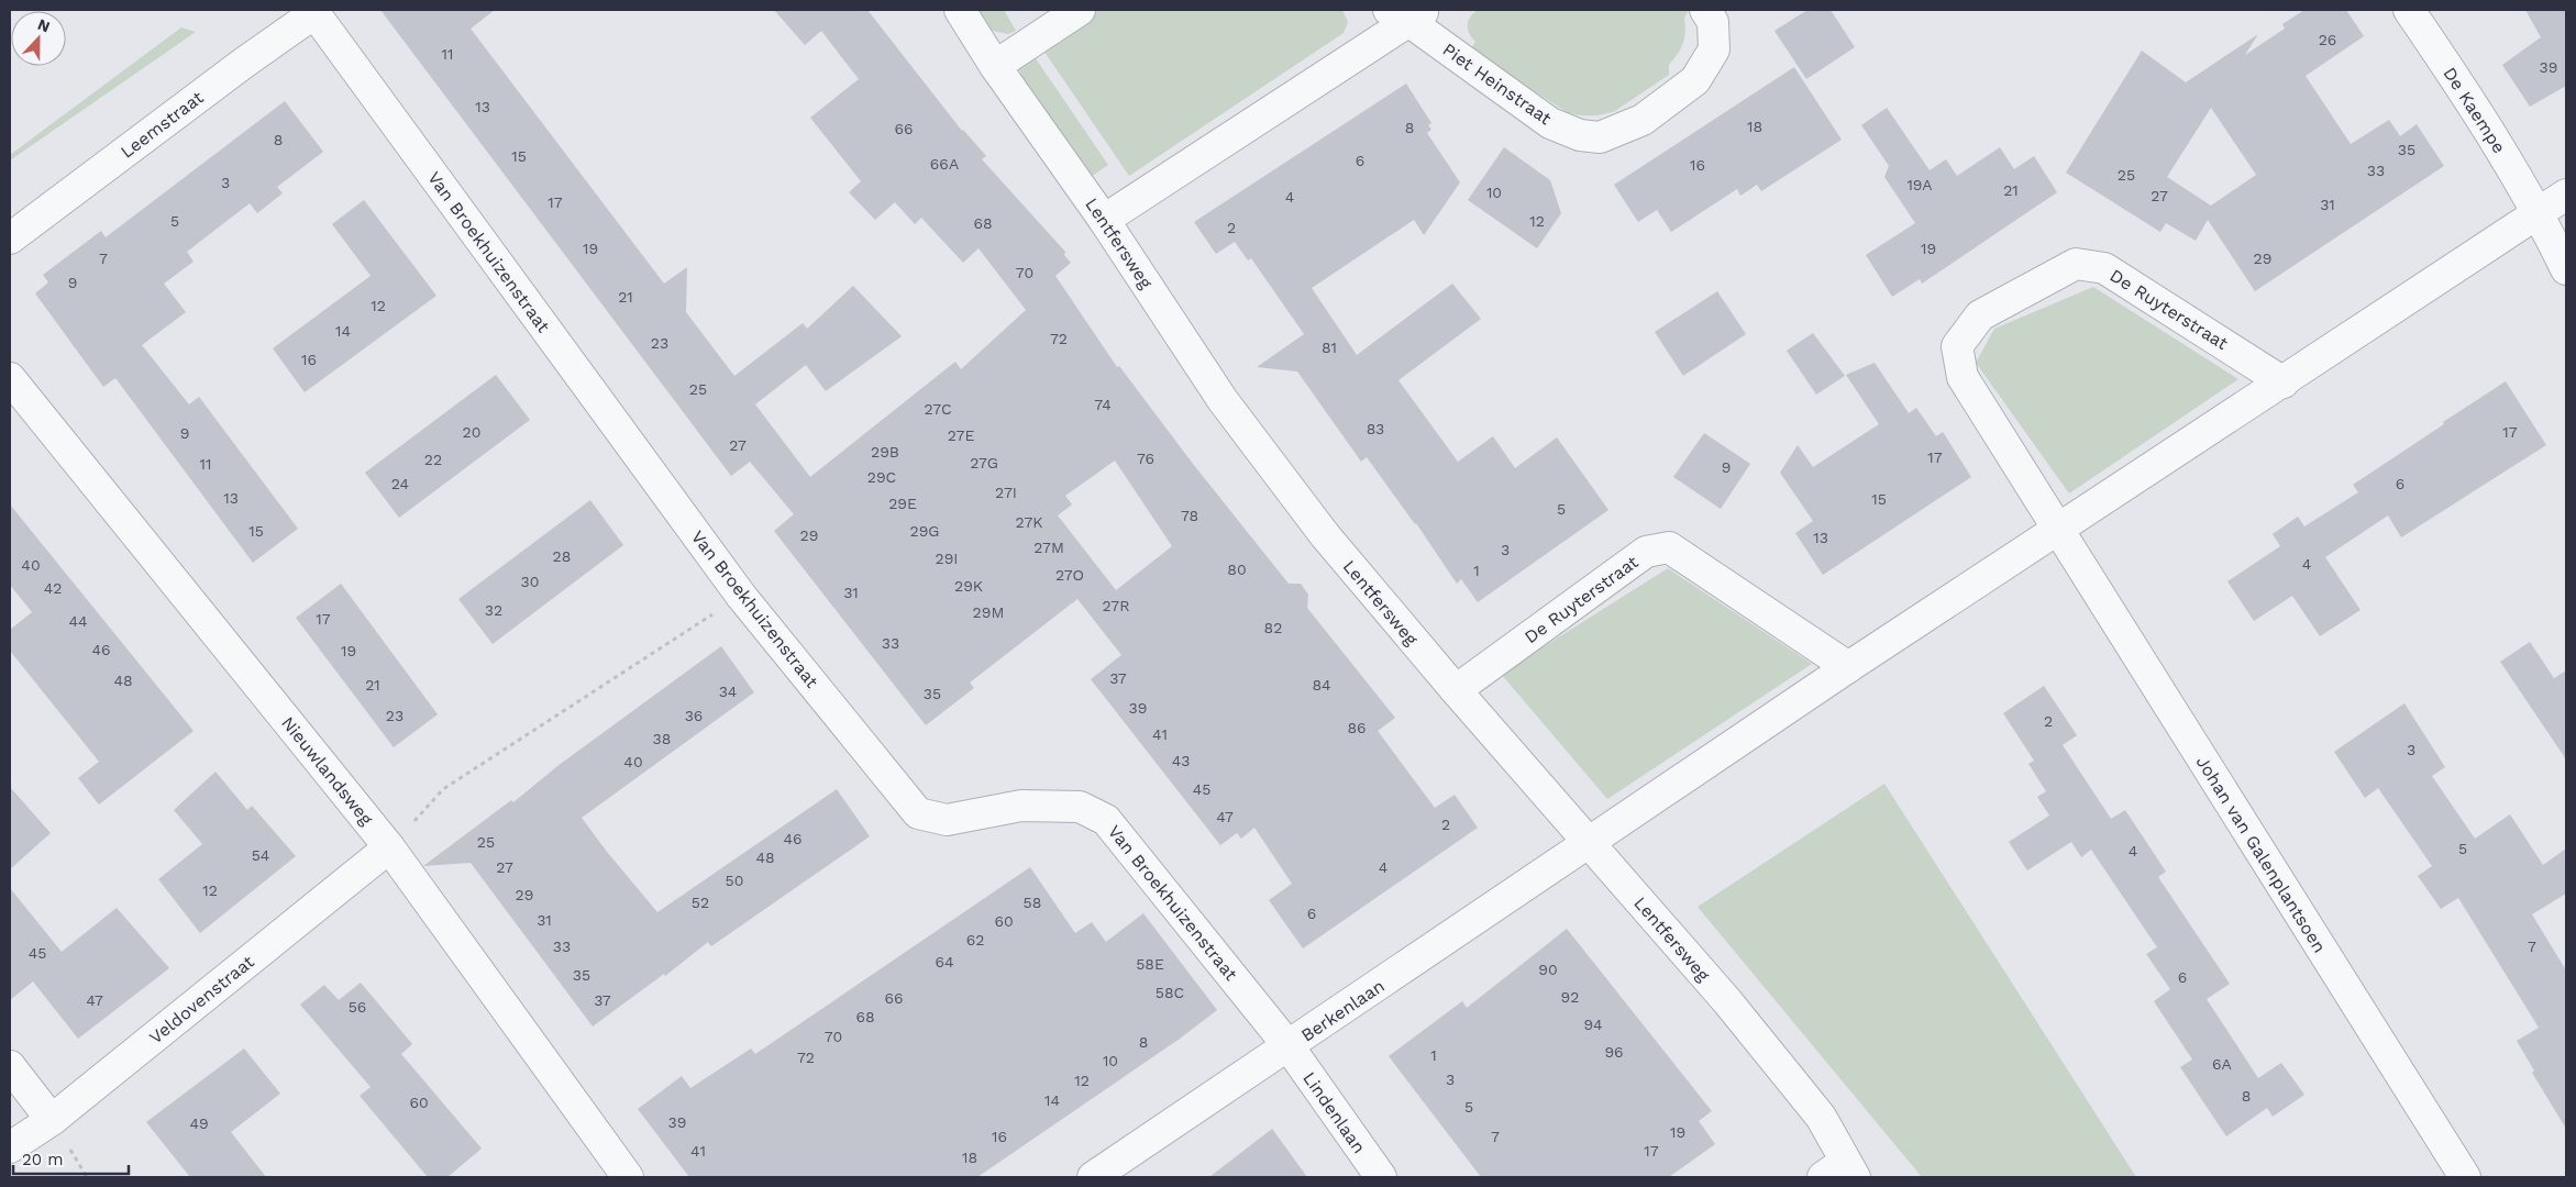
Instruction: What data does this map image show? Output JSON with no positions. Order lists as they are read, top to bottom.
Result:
{
  "streets": {
    "street": [
      "Piet Heinstraat",
      "De Kaempe",
      "Leemstraat",
      "Lentfersweg",
      "Van Broekhuizenstraat",
      "De Ruyterstraat",
      "Nieuwlandsweg",
      "Johan van Galenplantsoen",
      "Veldovenstraat",
      "Berkenlaan",
      "Lindenlaan"
    ]
  },
  "crossings": [
    ["Piet Heinstraat", "Lentfersweg"],
    ["Leemstraat", "Van Broekhuizenstraat"],
    ["Lentfersweg", "De Ruyterstraat"],
    ["Lentfersweg", "Berkenlaan"],
    ["Van Broekhuizenstraat", "Berkenlaan"],
    ["Van Broekhuizenstraat", "Lindenlaan"],
    ["De Ruyterstraat", "Johan van Galenplantsoen"],
    ["Nieuwlandsweg", "Veldovenstraat"],
    ["Berkenlaan", "Lindenlaan"]
  ],
  "house_numbers": [
    "26",
    "11",
    "39",
    "13",
    "18",
    "8",
    "66",
    "8",
    "35",
    "15",
    "6",
    "66A",
    "16",
    "33",
    "25",
    "3",
    "19A",
    "21",
    "10",
    "27",
    "4",
    "17",
    "31",
    "5",
    "12",
    "68",
    "2",
    "19",
    "19",
    "7",
    "29",
    "70",
    "9",
    "21",
    "12",
    "14",
    "72",
    "23",
    "81",
    "16",
    "25",
    "74",
    "27C",
    "83",
    "20",
    "17",
    "9",
    "27E",
    "27",
    "29B",
    "17",
    "76",
    "22",
    "27G",
    "11",
    "9",
    "29C",
    "24",
    "6",
    "27I",
    "13",
    "15",
    "29E",
    "5",
    "78",
    "27K",
    "15",
    "29G",
    "29",
    "13",
    "27M",
    "3",
    "28",
    "29I",
    "4",
    "40",
    "80",
    "1",
    "27O",
    "30",
    "29K",
    "42",
    "31",
    "27R",
    "32",
    "29M",
    "17",
    "44",
    "82",
    "33",
    "46",
    "19",
    "37",
    "48",
    "21",
    "84",
    "34",
    "35",
    "39",
    "23",
    "36",
    "2",
    "86",
    "41",
    "38",
    "3",
    "43",
    "40",
    "45",
    "47",
    "2",
    "46",
    "25",
    "5",
    "4",
    "54",
    "48",
    "27",
    "4",
    "50",
    "12",
    "29",
    "52",
    "58",
    "6",
    "31",
    "60",
    "62",
    "33",
    "7",
    "45",
    "64",
    "58E",
    "90",
    "35",
    "6",
    "58C",
    "92",
    "66",
    "47",
    "37",
    "56",
    "68",
    "94",
    "70",
    "8",
    "96",
    "1",
    "72",
    "10",
    "6A",
    "3",
    "12",
    "8",
    "14",
    "60",
    "5",
    "39",
    "49",
    "19",
    "16",
    "7",
    "41",
    "17",
    "18"
  ],
  "scale_bar": "20 m",
  "north": "top"
}
